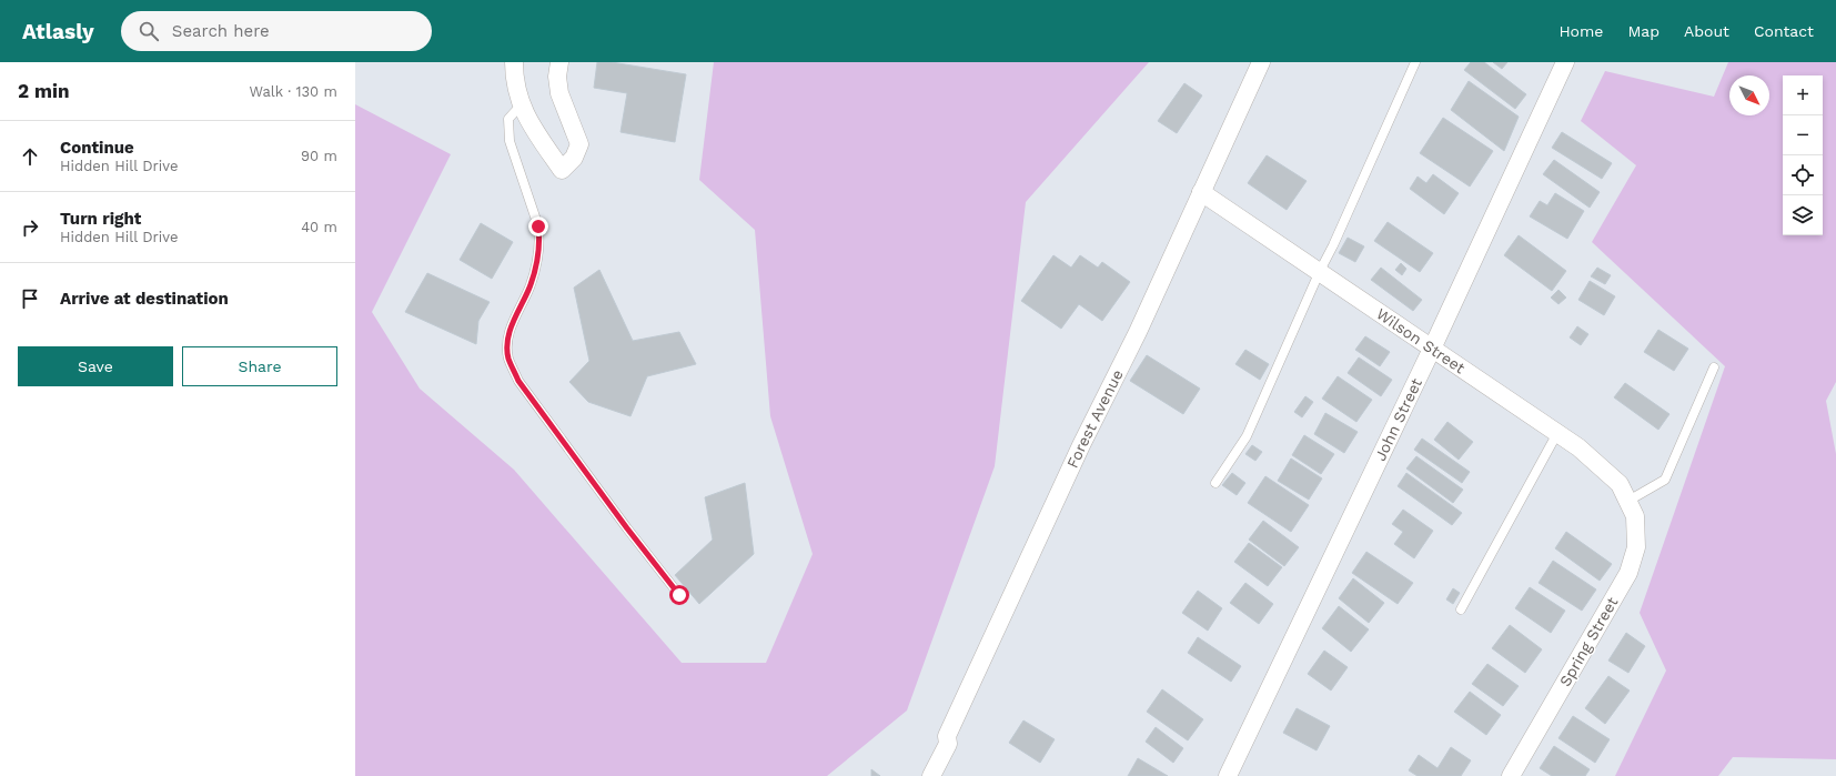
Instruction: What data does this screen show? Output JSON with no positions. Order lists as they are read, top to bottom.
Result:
{
  "streets": {
    "street": [
      "Wilson Street",
      "Forest Avenue",
      "John Street",
      "Spring Street"
    ]
  },
  "crossings": [
    ["Wilson Street", "Forest Avenue"],
    ["Wilson Street", "John Street"],
    ["Wilson Street", "Spring Street"]
  ],
  "north": "bottom right",
  "page": {
    "header": "Atlasly",
    "search": "Search here",
    "nav": [
      "Home",
      "Map",
      "About",
      "Contact"
    ],
    "heading": ["2 min", "Walk · 130 m"],
    "map_buttons": ["+", "−"],
    "list": [
      ["Continue", "Hidden Hill Drive", "90 m"],
      ["Turn right", "Hidden Hill Drive", "40 m"],
      "Arrive at destination"
    ],
    "buttons": ["Save", "Share"]
  }
}
